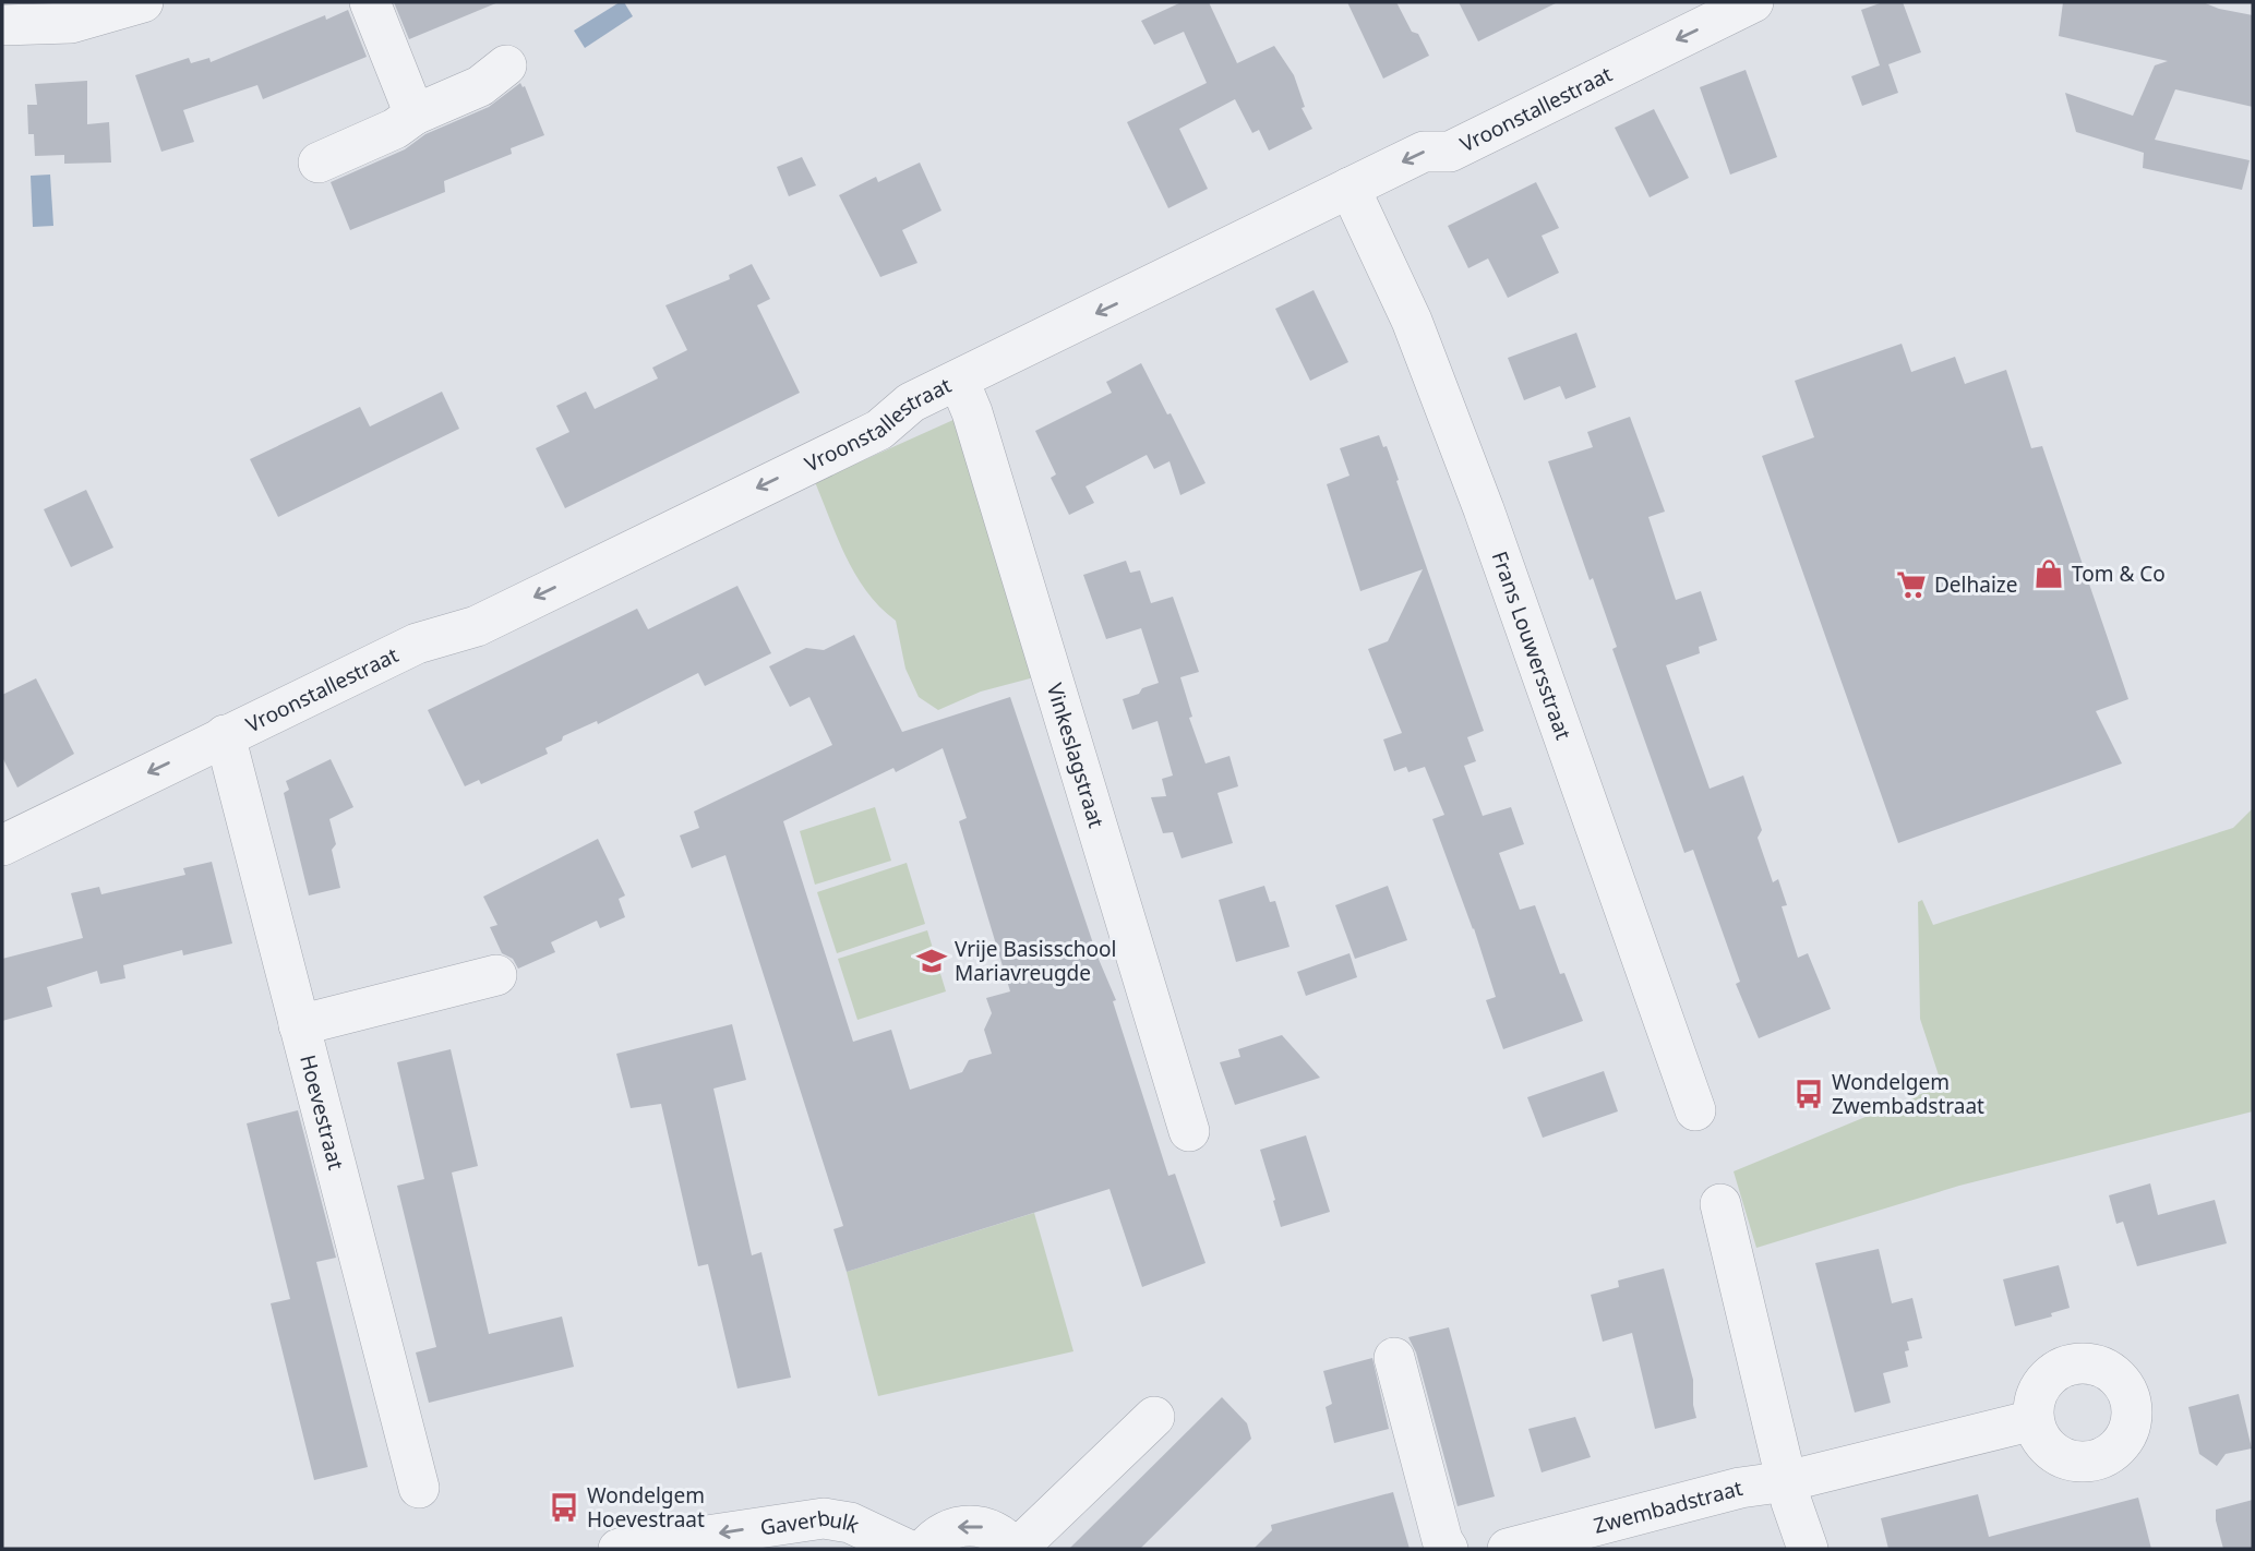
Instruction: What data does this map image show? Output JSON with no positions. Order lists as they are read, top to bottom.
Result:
{
  "streets": {
    "street": [
      "Vroonstallestraat",
      "Frans Louwersstraat",
      "Vinkeslagstraat",
      "Hoevestraat",
      "Zwembadstraat",
      "Gaverbulk"
    ]
  },
  "crossings": [
    ["Vroonstallestraat", "Frans Louwersstraat"],
    ["Vroonstallestraat", "Vinkeslagstraat"],
    ["Vroonstallestraat", "Hoevestraat"]
  ],
  "one_way": ["Vroonstallestraat", "Gaverbulk"],
  "places": {
    "shop": ["Tom & Co"],
    "supermarket": ["Delhaize"],
    "school or university": ["Vrije Basisschool Mariavreugde"],
    "bus stop": ["Wondelgem Zwembadstraat", "Wondelgem Hoevestraat"]
  }
}
